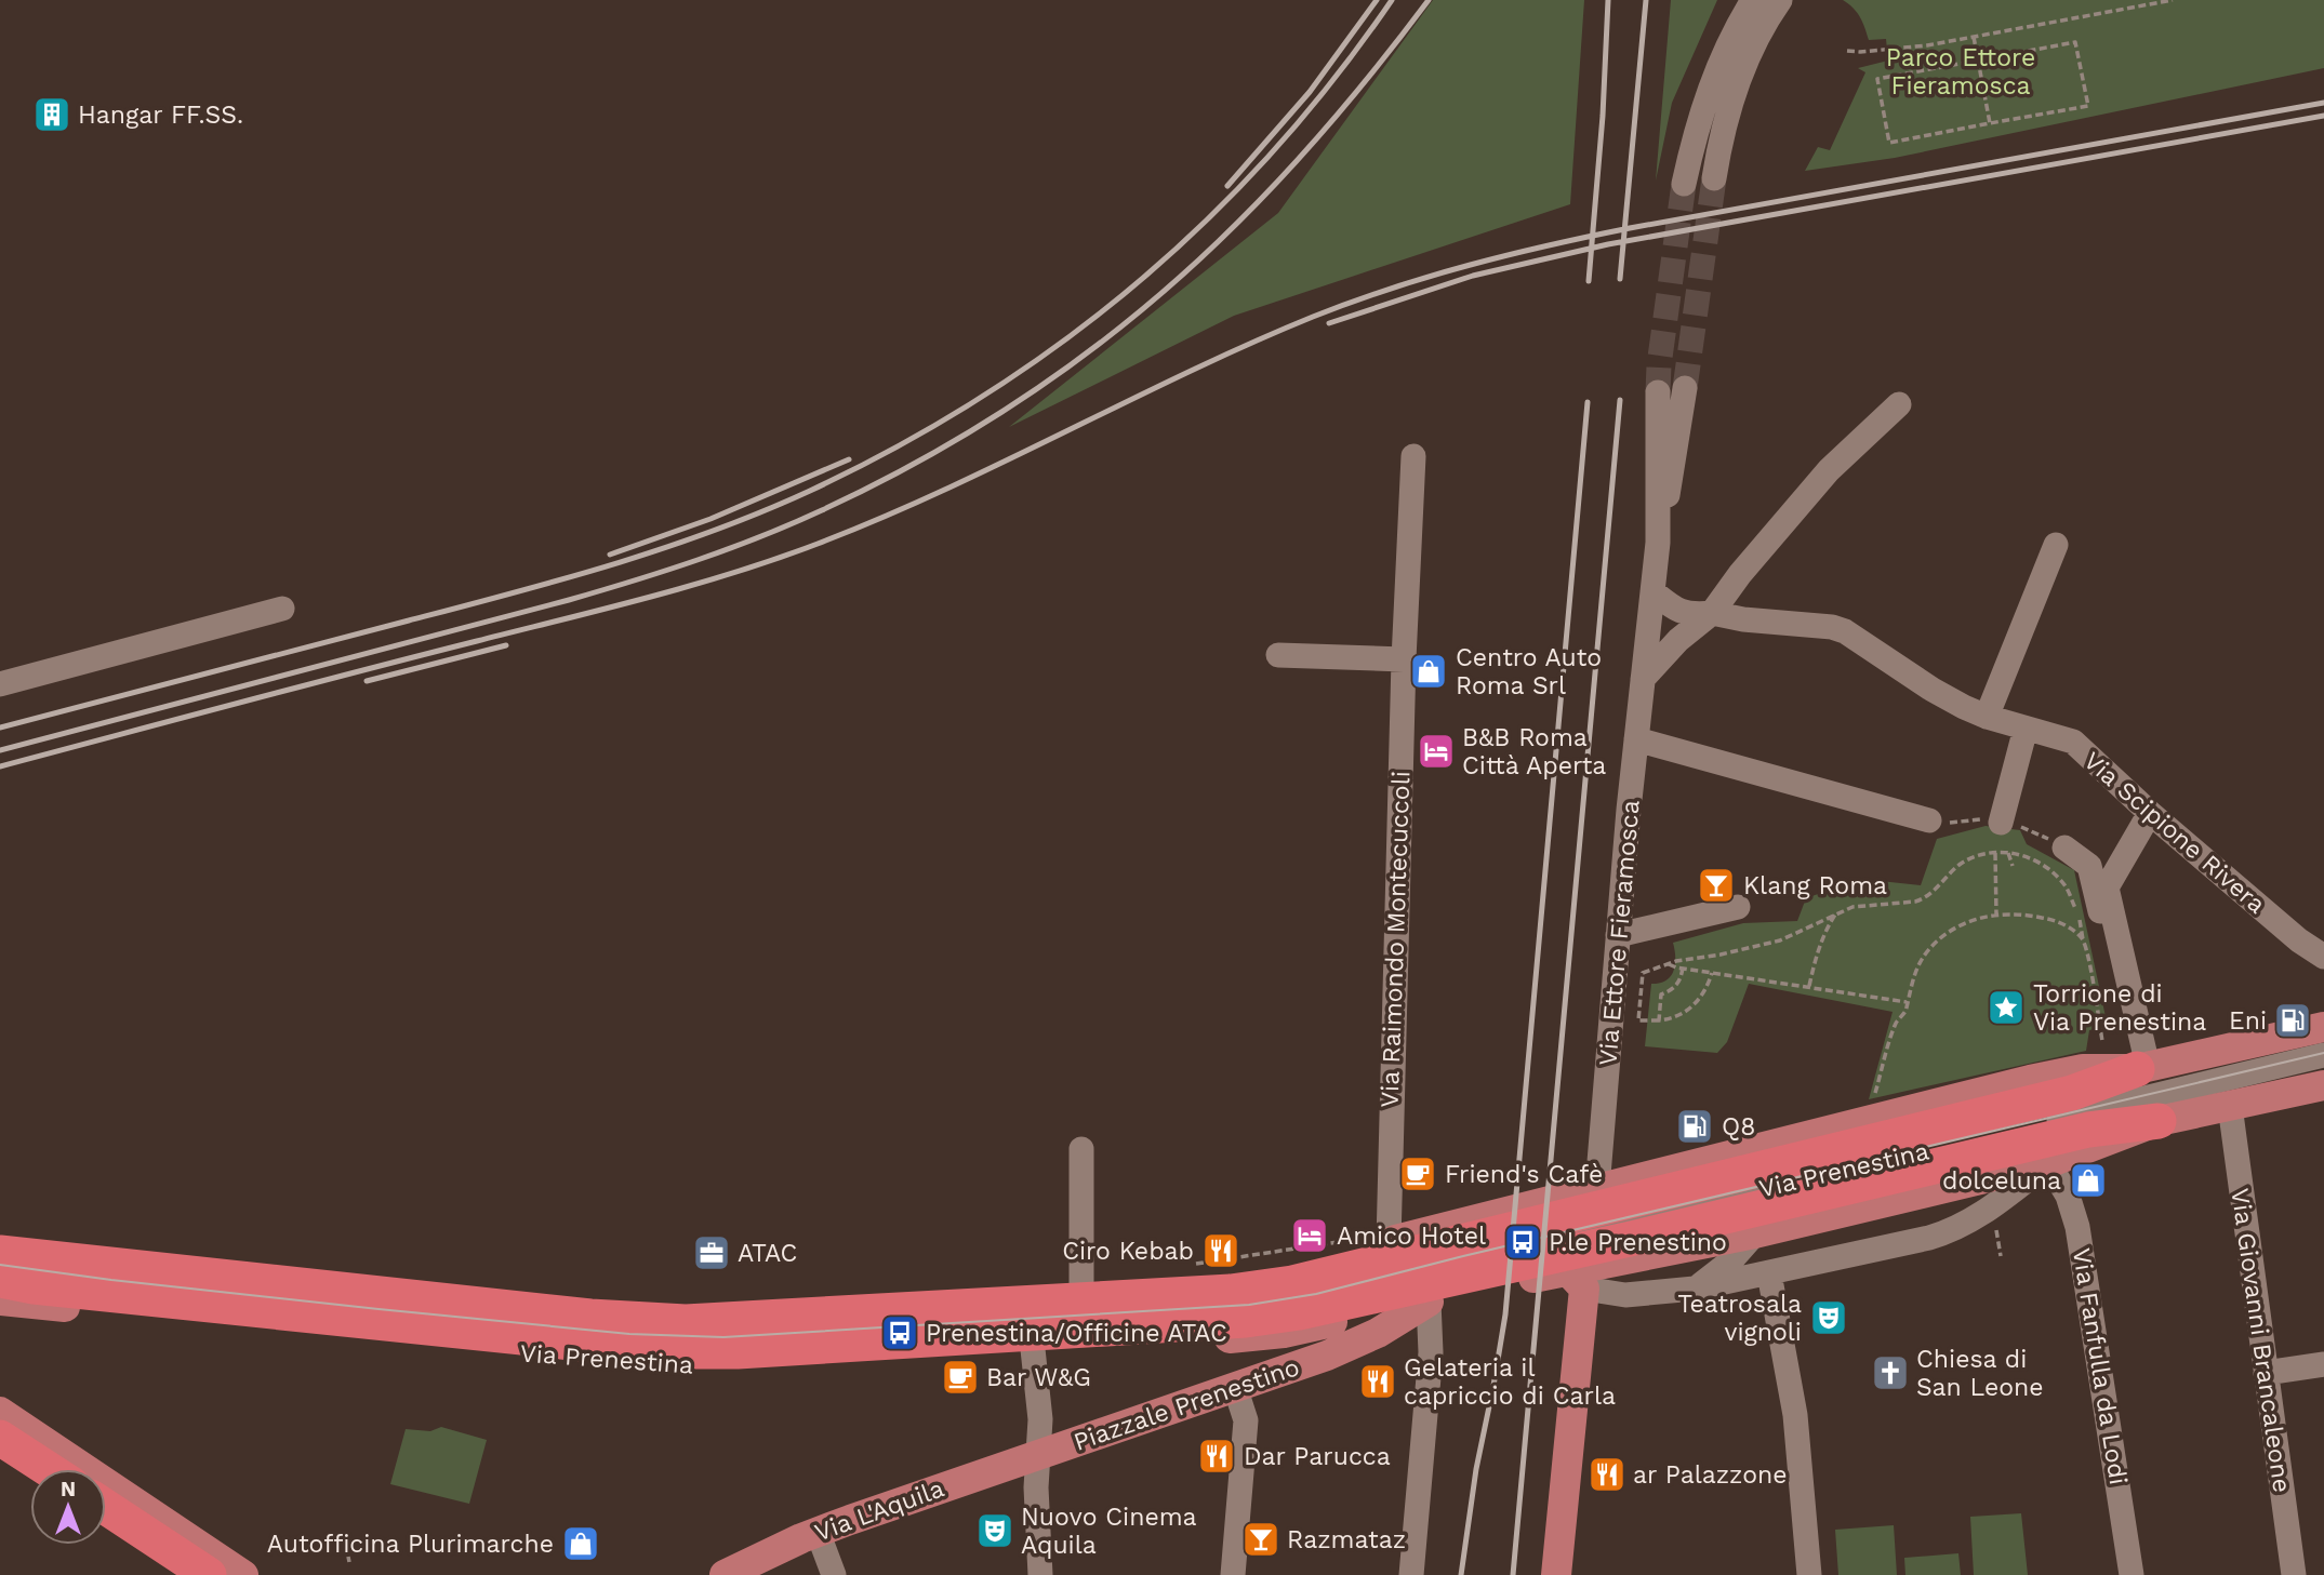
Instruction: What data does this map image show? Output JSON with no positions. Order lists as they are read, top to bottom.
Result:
{
  "streets": {
    "main road": ["Via Prenestina", "Piazzale Prenestino", "Via L'Aquila"],
    "street": [
      "Via Scipione Rivera",
      "Via Ettore Fieramosca",
      "Via Raimondo Montecuccoli",
      "Via Giovanni Brancaleone",
      "Via Fanfulla da Lodi"
    ]
  },
  "crossings": [
    ["Via Ettore Fieramosca", "Via Prenestina"],
    ["Via Raimondo Montecuccoli", "Via Prenestina"],
    ["Via Prenestina", "Via Giovanni Brancaleone"],
    ["Via Prenestina", "Via Fanfulla da Lodi"],
    ["Via Prenestina", "Piazzale Prenestino"],
    ["Piazzale Prenestino", "Via L'Aquila"]
  ],
  "parks": ["Parco Ettore Fieramosca"],
  "places": {
    "building": ["Hangar FF.SS."],
    "shop": ["Centro Auto Roma Srl", "dolceluna", "Autofficina Plurimarche"],
    "hotel": ["B&B Roma Città Aperta", "Amico Hotel"],
    "bar": ["Klang Roma", "Razmataz"],
    "place": ["Torrione di Via Prenestina"],
    "fuel station": ["Eni", "Q8"],
    "cafe": ["Friend's Cafè", "Bar W&G"],
    "bus stop": ["P.le Prenestino", "Prenestina/Officine ATAC"],
    "restaurant": [
      "Ciro Kebab",
      "Gelateria il capriccio di Carla",
      "Dar Parucca",
      "ar Palazzone"
    ],
    "office": ["ATAC"],
    "theatre": ["Teatrosala vignoli", "Nuovo Cinema Aquila"],
    "church": ["Chiesa di San Leone"]
  },
  "north": "top"
}
